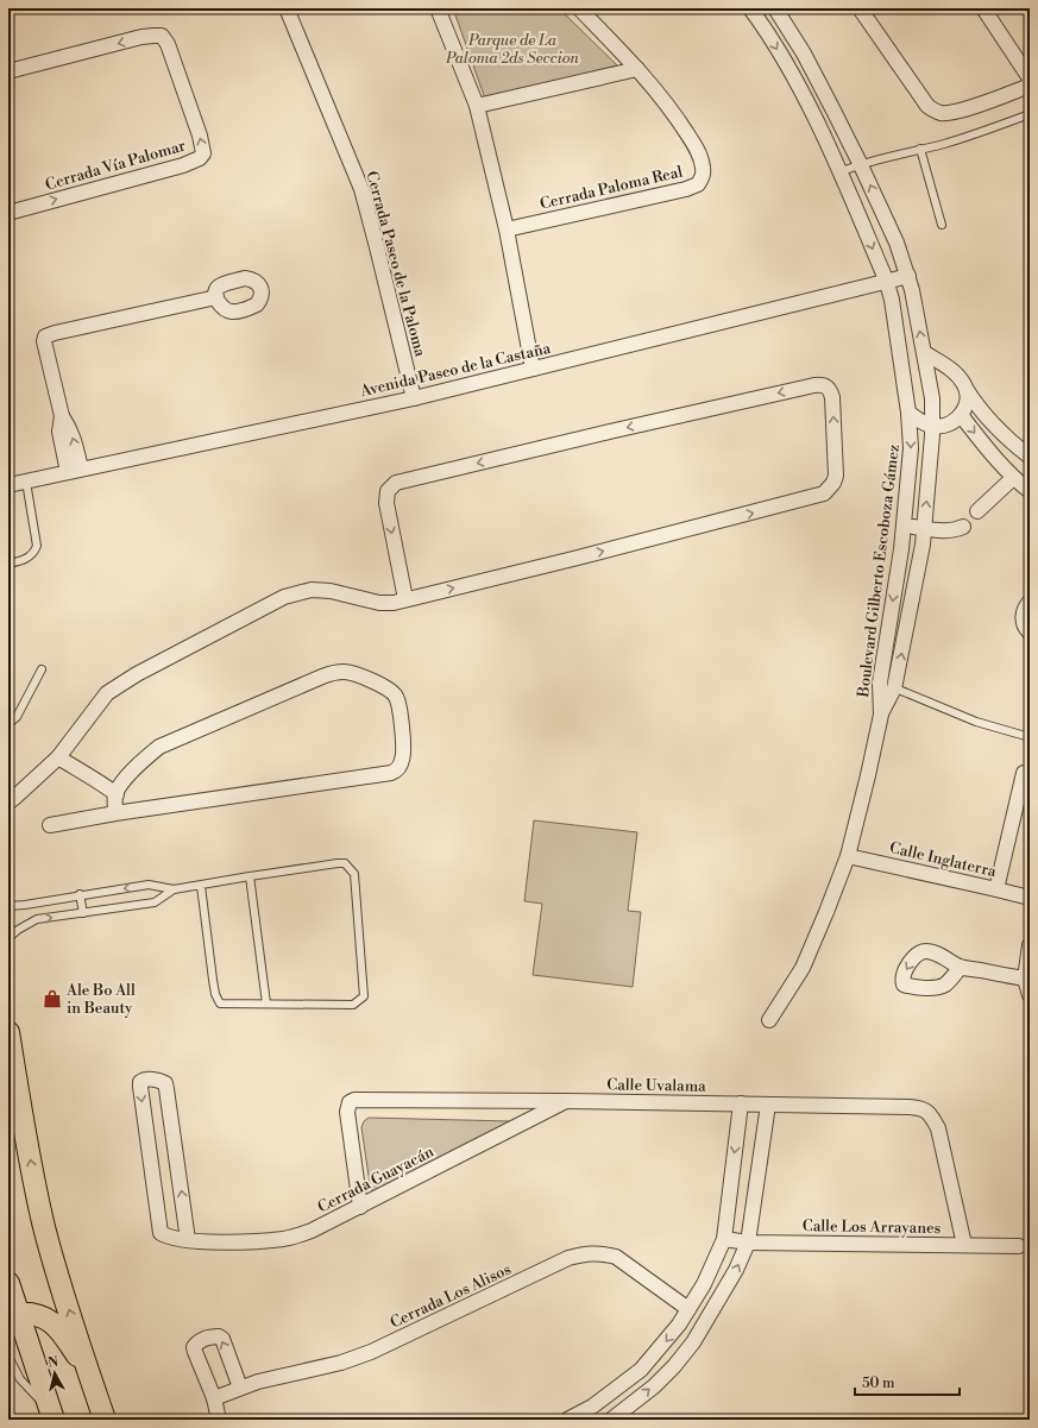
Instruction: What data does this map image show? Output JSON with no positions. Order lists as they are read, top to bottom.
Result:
{
  "streets": {
    "street": [
      "Cerrada Vía Palomar",
      "Cerrada Paloma Real",
      "Cerrada Paseo de la Paloma",
      "Avenida Paseo de la Castaña",
      "Boulevard Gilberto Escoboza Gámez",
      "Calle Inglaterra",
      "Calle Uvalama",
      "Cerrada Guayacán",
      "Calle Los Arrayanes",
      "Cerrada Los Alisos"
    ]
  },
  "crossings": [
    ["Cerrada Paseo de la Paloma", "Avenida Paseo de la Castaña"],
    ["Avenida Paseo de la Castaña", "Boulevard Gilberto Escoboza Gámez"],
    ["Boulevard Gilberto Escoboza Gámez", "Calle Inglaterra"],
    ["Calle Uvalama", "Cerrada Guayacán"],
    ["Calle Uvalama", "Calle Los Arrayanes"]
  ],
  "parks": ["Parque de La Paloma 2ds Seccion"],
  "places": {
    "shop": ["Ale Bo All in Beauty"]
  },
  "scale_bar": "50 m",
  "north": "top"
}
